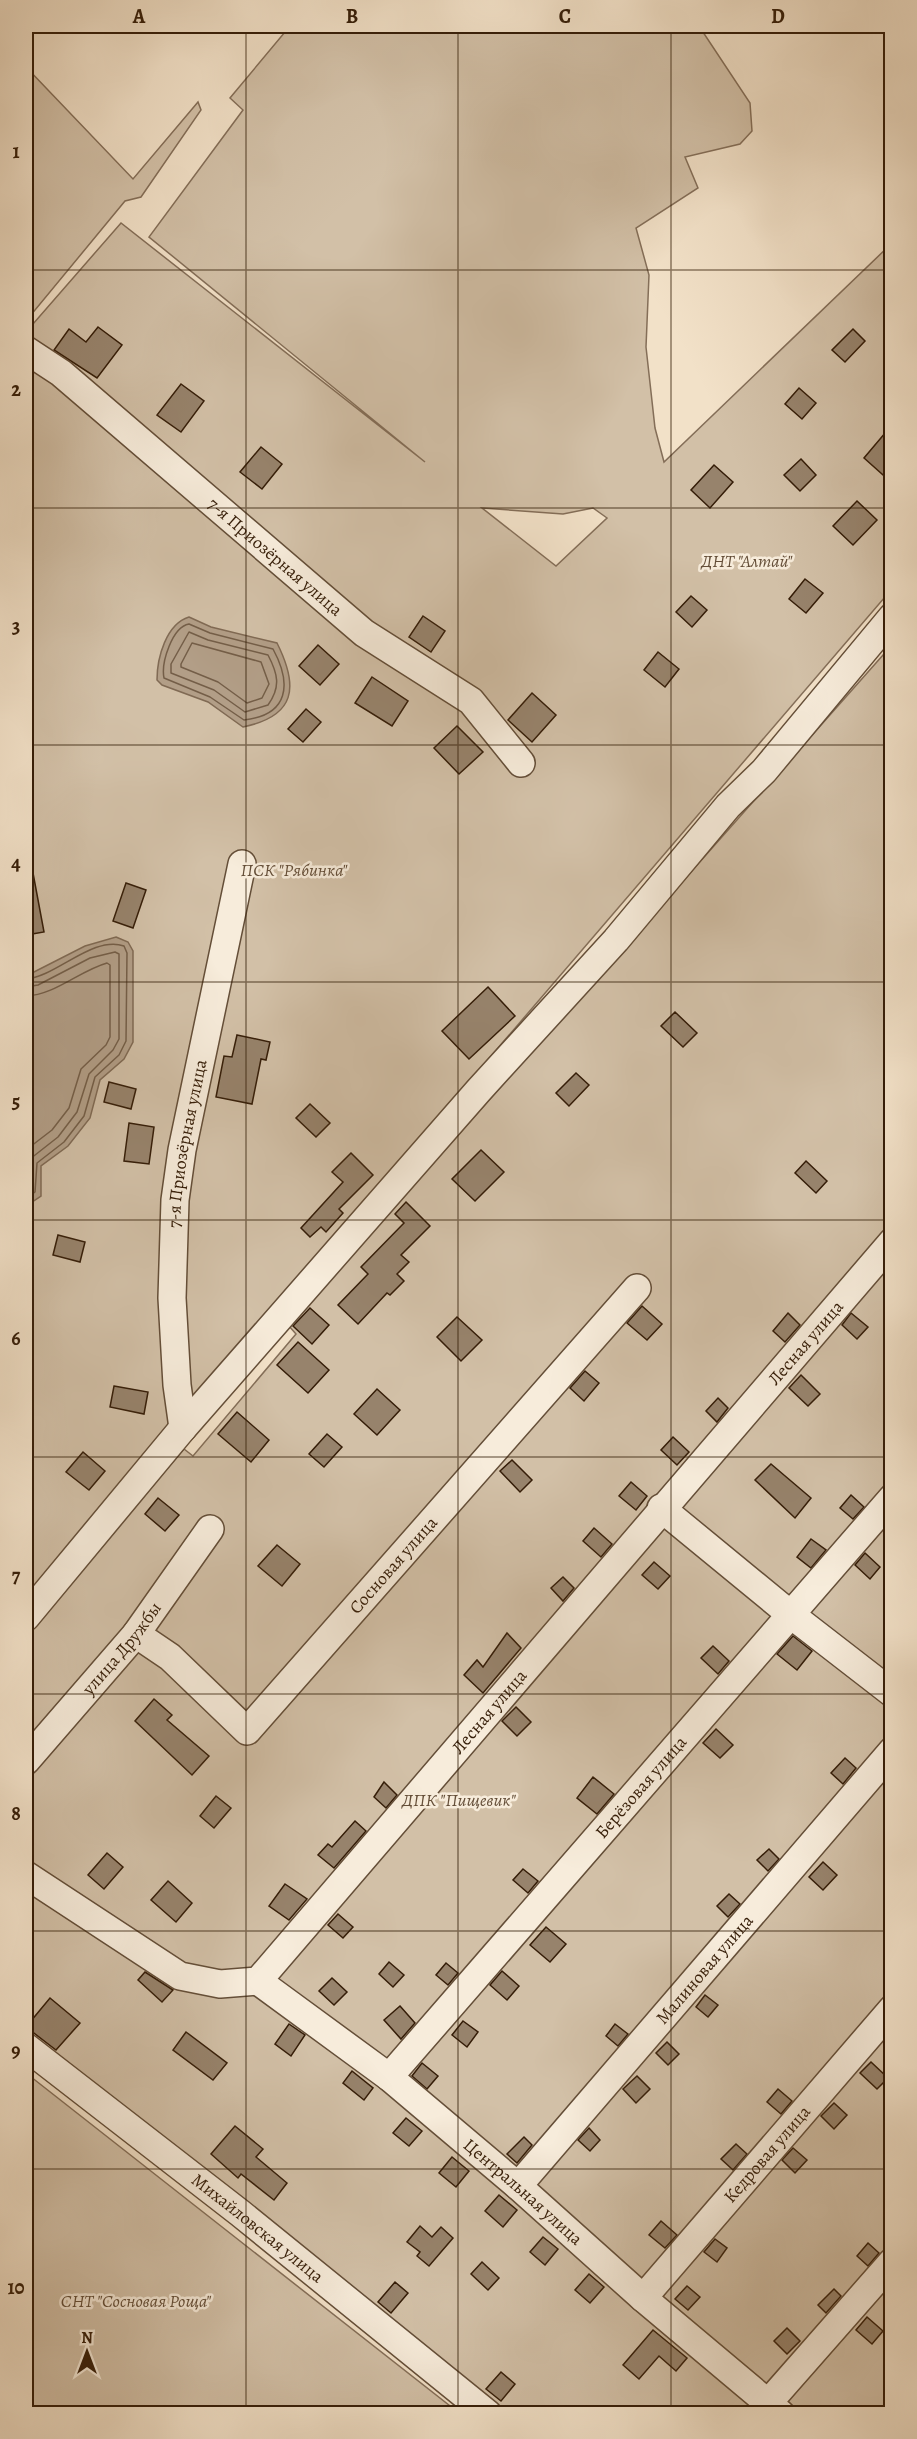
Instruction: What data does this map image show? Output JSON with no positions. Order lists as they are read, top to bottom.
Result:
{
  "streets": {
    "street": [
      "7-я Приозёрная улица",
      "Лесная улица",
      "Сосновая улица",
      "улица Дружбы",
      "Берёзовая улица",
      "Малиновая улица",
      "Кедровая улица",
      "Центральная улица",
      "Михайловская улица"
    ]
  },
  "crossings": [
    ["Лесная улица", "Центральная улица"],
    ["Сосновая улица", "улица Дружбы"],
    ["Берёзовая улица", "Центральная улица"],
    ["Малиновая улица", "Центральная улица"],
    ["Кедровая улица", "Центральная улица"]
  ],
  "parks": [
    "ДНТ \"Алтай\"",
    "ПСК \"Рябинка\"",
    "ДПК \"Пищевик\"",
    "СНТ \"Сосновая Роща\""
  ],
  "north": "top",
  "grid": {
    "columns": [
      "A",
      "B",
      "C",
      "D"
    ],
    "rows": [
      "1",
      "2",
      "3",
      "4",
      "5",
      "6",
      "7",
      "8",
      "9",
      "10"
    ]
  }
}
